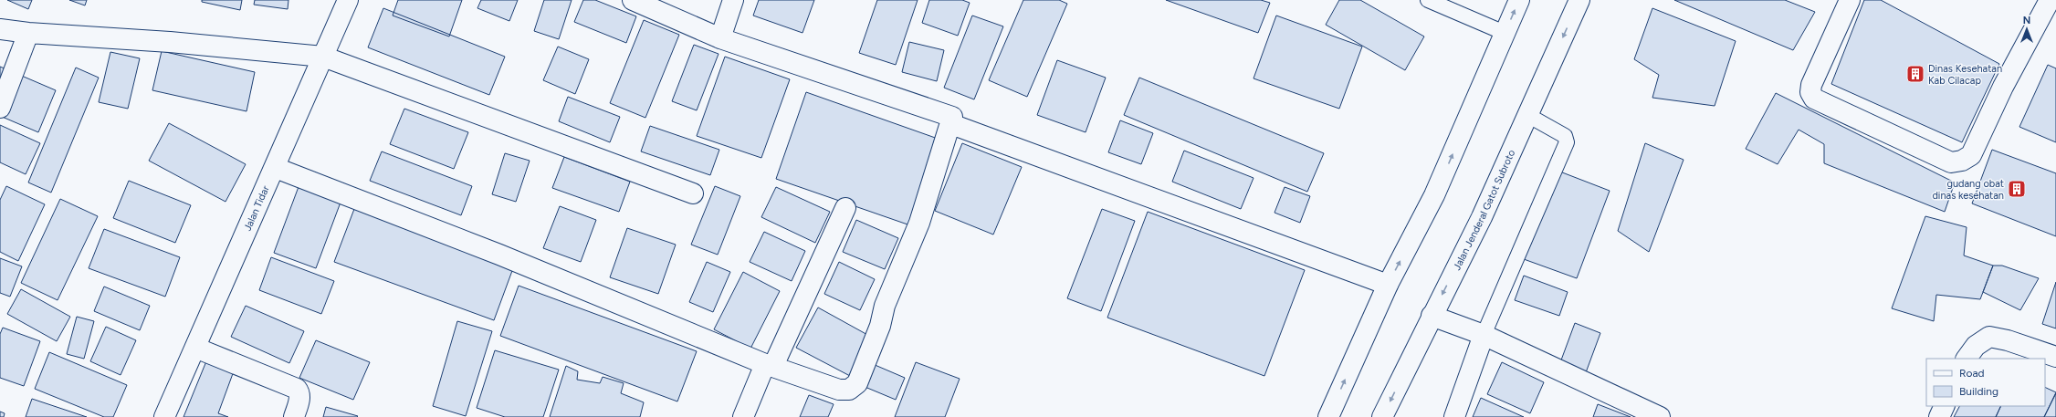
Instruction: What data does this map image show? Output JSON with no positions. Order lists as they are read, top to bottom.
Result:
{
  "streets": {
    "street": ["Jalan Tidar", "Jalan Jenderal Gatot Subroto"]
  },
  "places": {
    "building": ["Dinas Kesehatan Kab Cilacap", "gudang obat dinas kesehatan"]
  },
  "legend": ["Road", "Building"],
  "north": "top"
}
